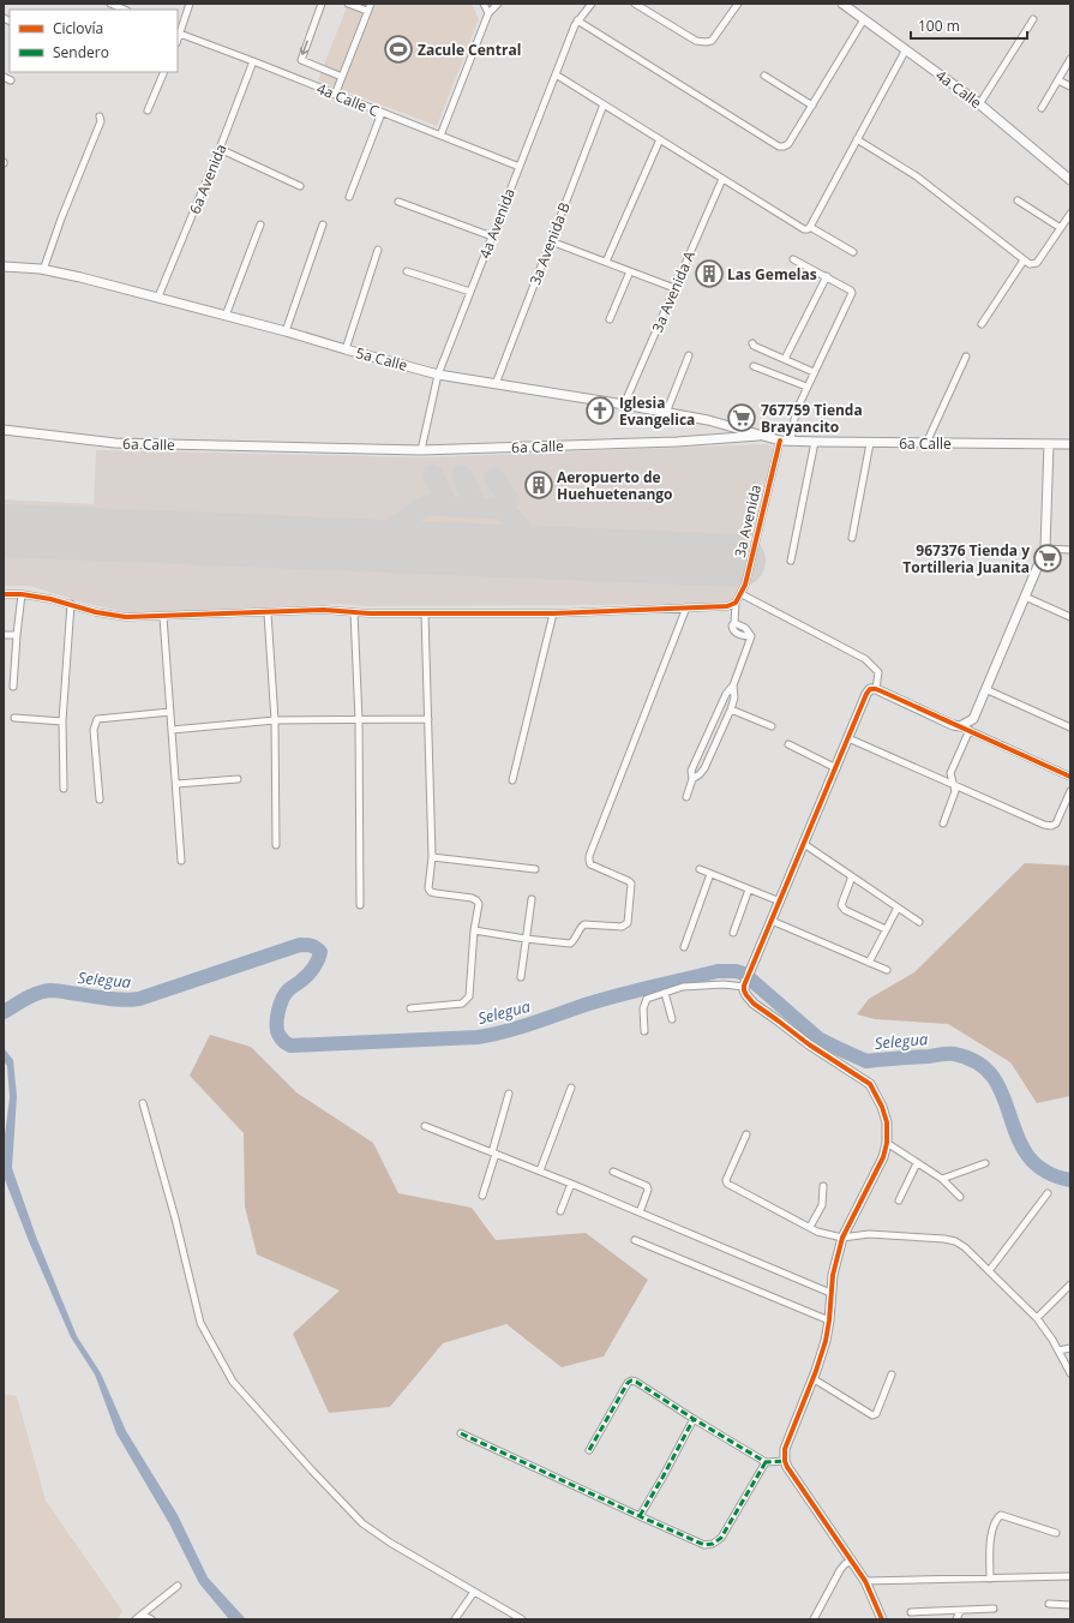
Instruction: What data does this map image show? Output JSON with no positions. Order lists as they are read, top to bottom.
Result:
{
  "streets": {
    "street": [
      "4a Calle",
      "4a Calle C",
      "6a Avenida",
      "4a Avenida",
      "3a Avenida B",
      "3a Avenida A",
      "5a Calle",
      "6a Calle",
      "3a Avenida"
    ]
  },
  "crossings": [
    ["4a Calle C", "6a Avenida"],
    ["4a Calle C", "4a Avenida"],
    ["6a Avenida", "5a Calle"],
    ["4a Avenida", "5a Calle"],
    ["4a Avenida", "6a Calle"],
    ["3a Avenida B", "5a Calle"],
    ["3a Avenida A", "5a Calle"],
    ["5a Calle", "6a Calle"],
    ["6a Calle", "3a Avenida"]
  ],
  "water": ["Selegua"],
  "places": {
    "sports": ["Zacule Central"],
    "building": ["Las Gemelas", "Aeropuerto de Huehuetenango"],
    "church": ["Iglesia Evangelica"],
    "supermarket": ["767759 Tienda Brayancito", "967376 Tienda y Tortilleria Juanita"]
  },
  "legend": ["Ciclovía", "Sendero"],
  "scale_bar": "100 m"
}
